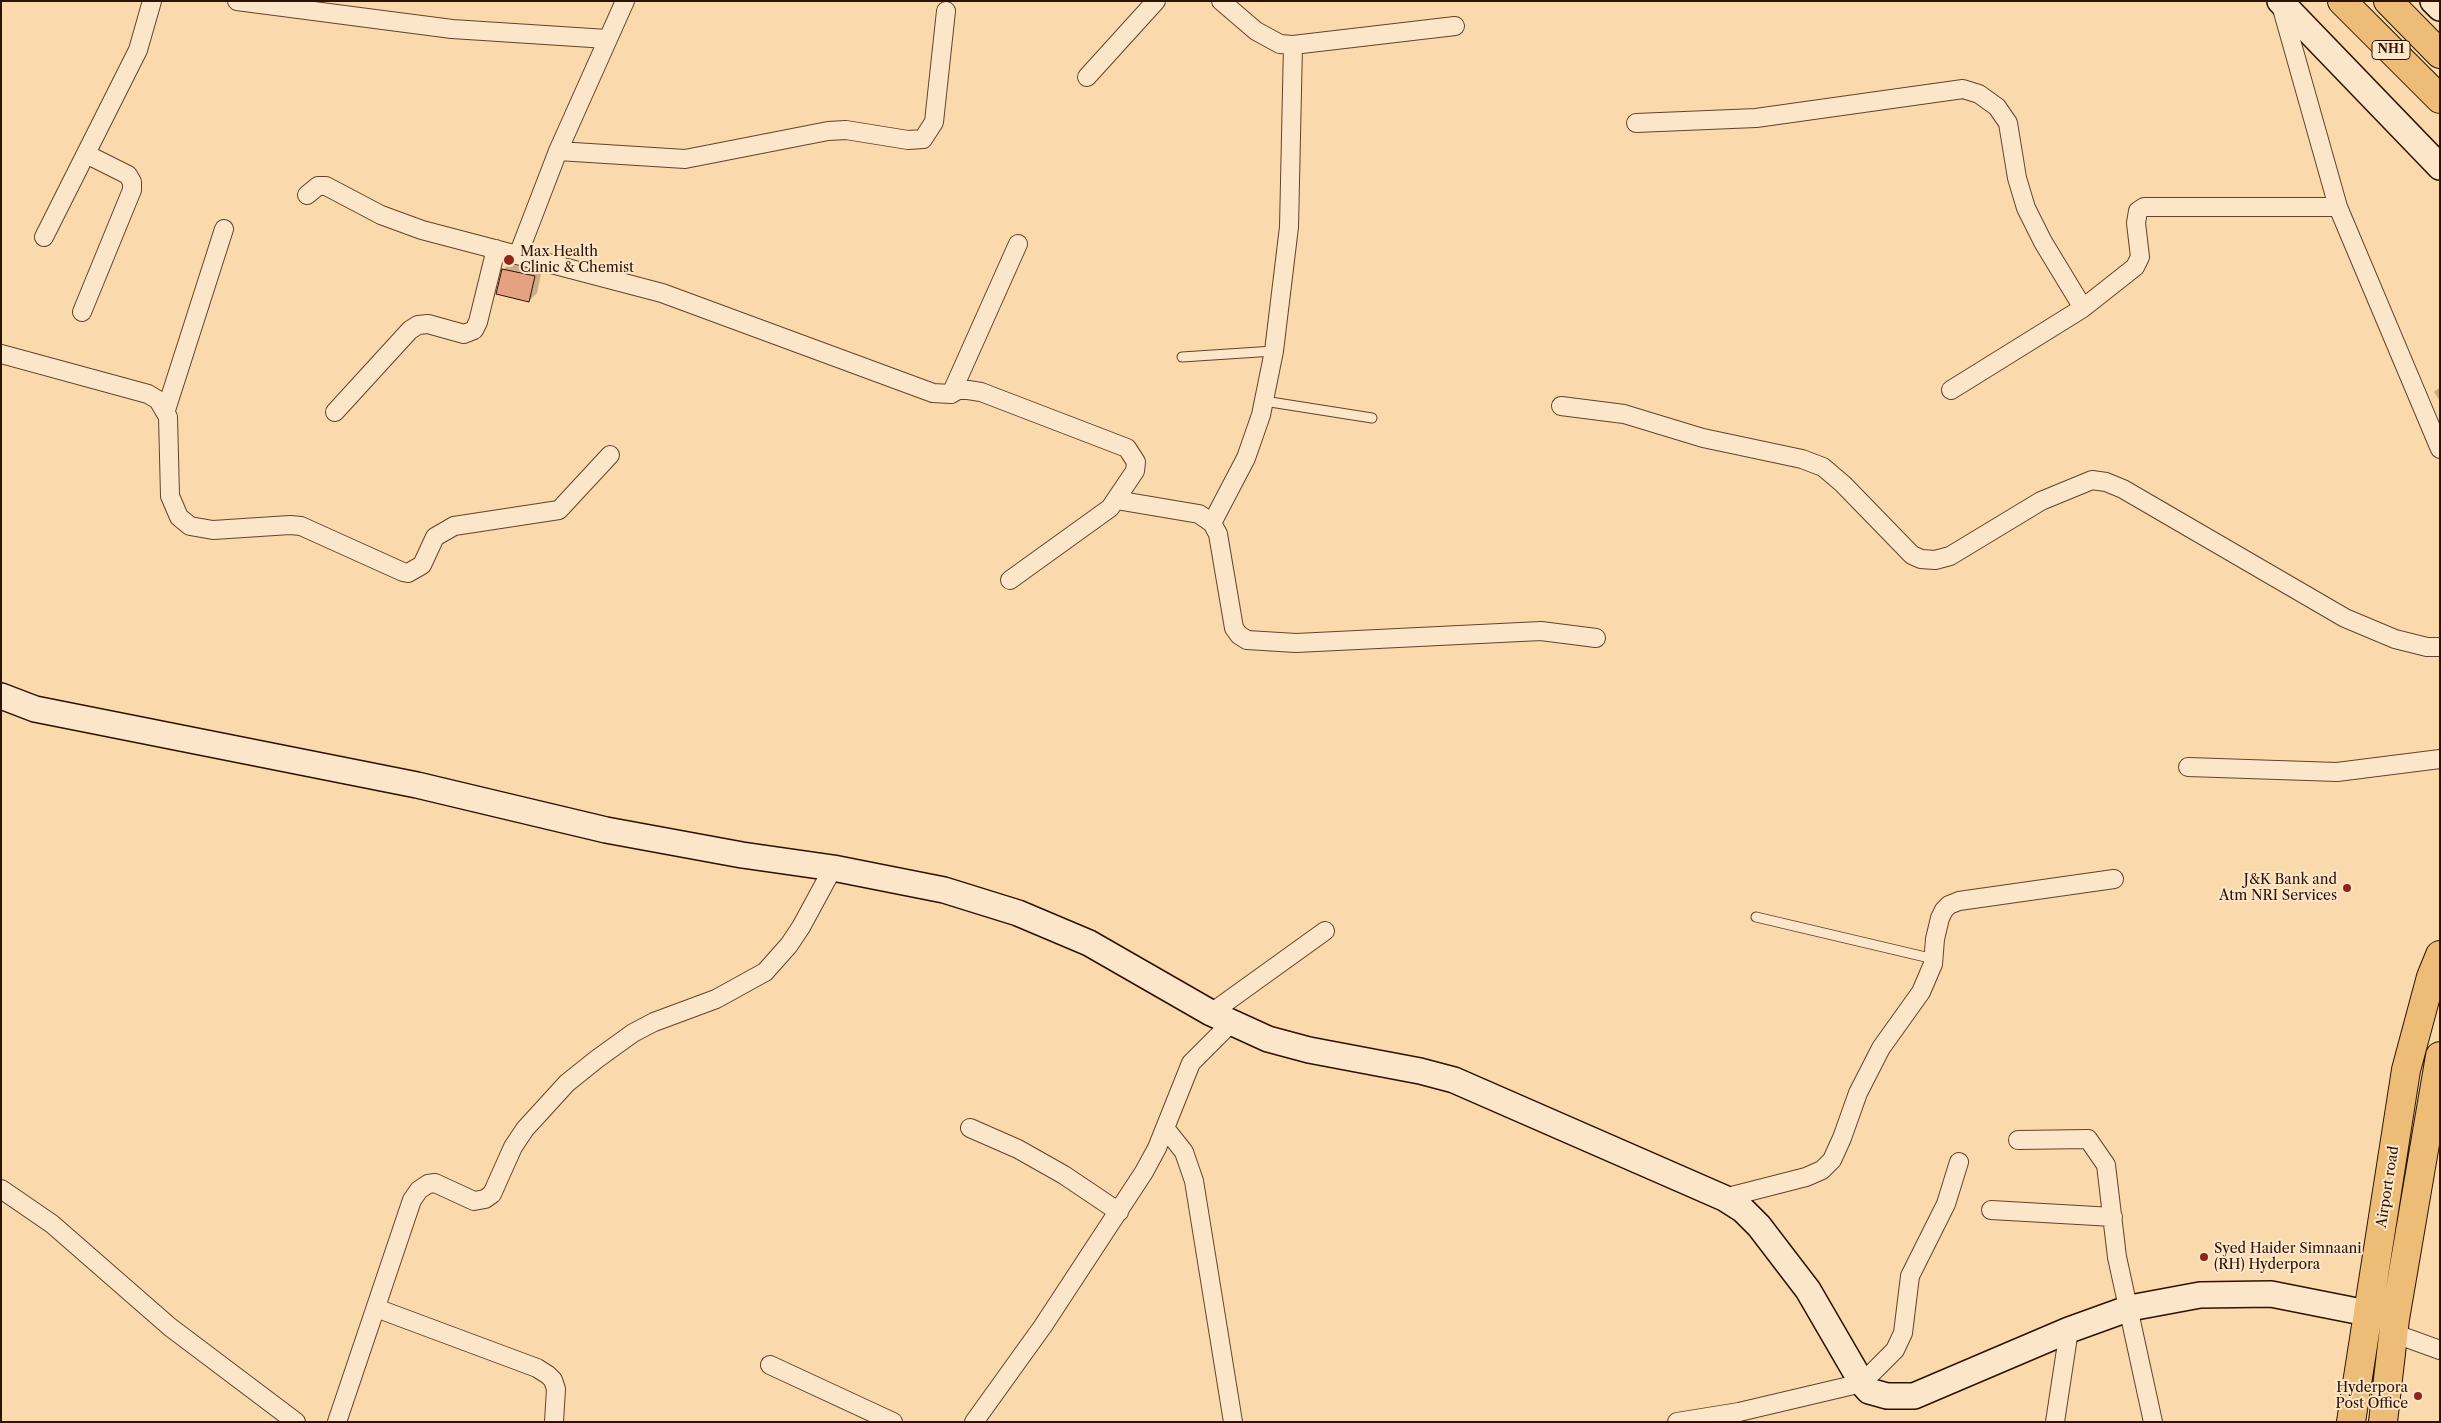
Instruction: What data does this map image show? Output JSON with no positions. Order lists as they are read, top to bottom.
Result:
{
  "streets": {
    "main road": ["NH1", "Airport road"]
  },
  "places": [
    "Max Health Clinic & Chemist",
    "J&K Bank and Atm NRI Services",
    "Syed Haider Simnaani (RH) Hyderpora",
    "Hyderpora Post Office"
  ]
}
